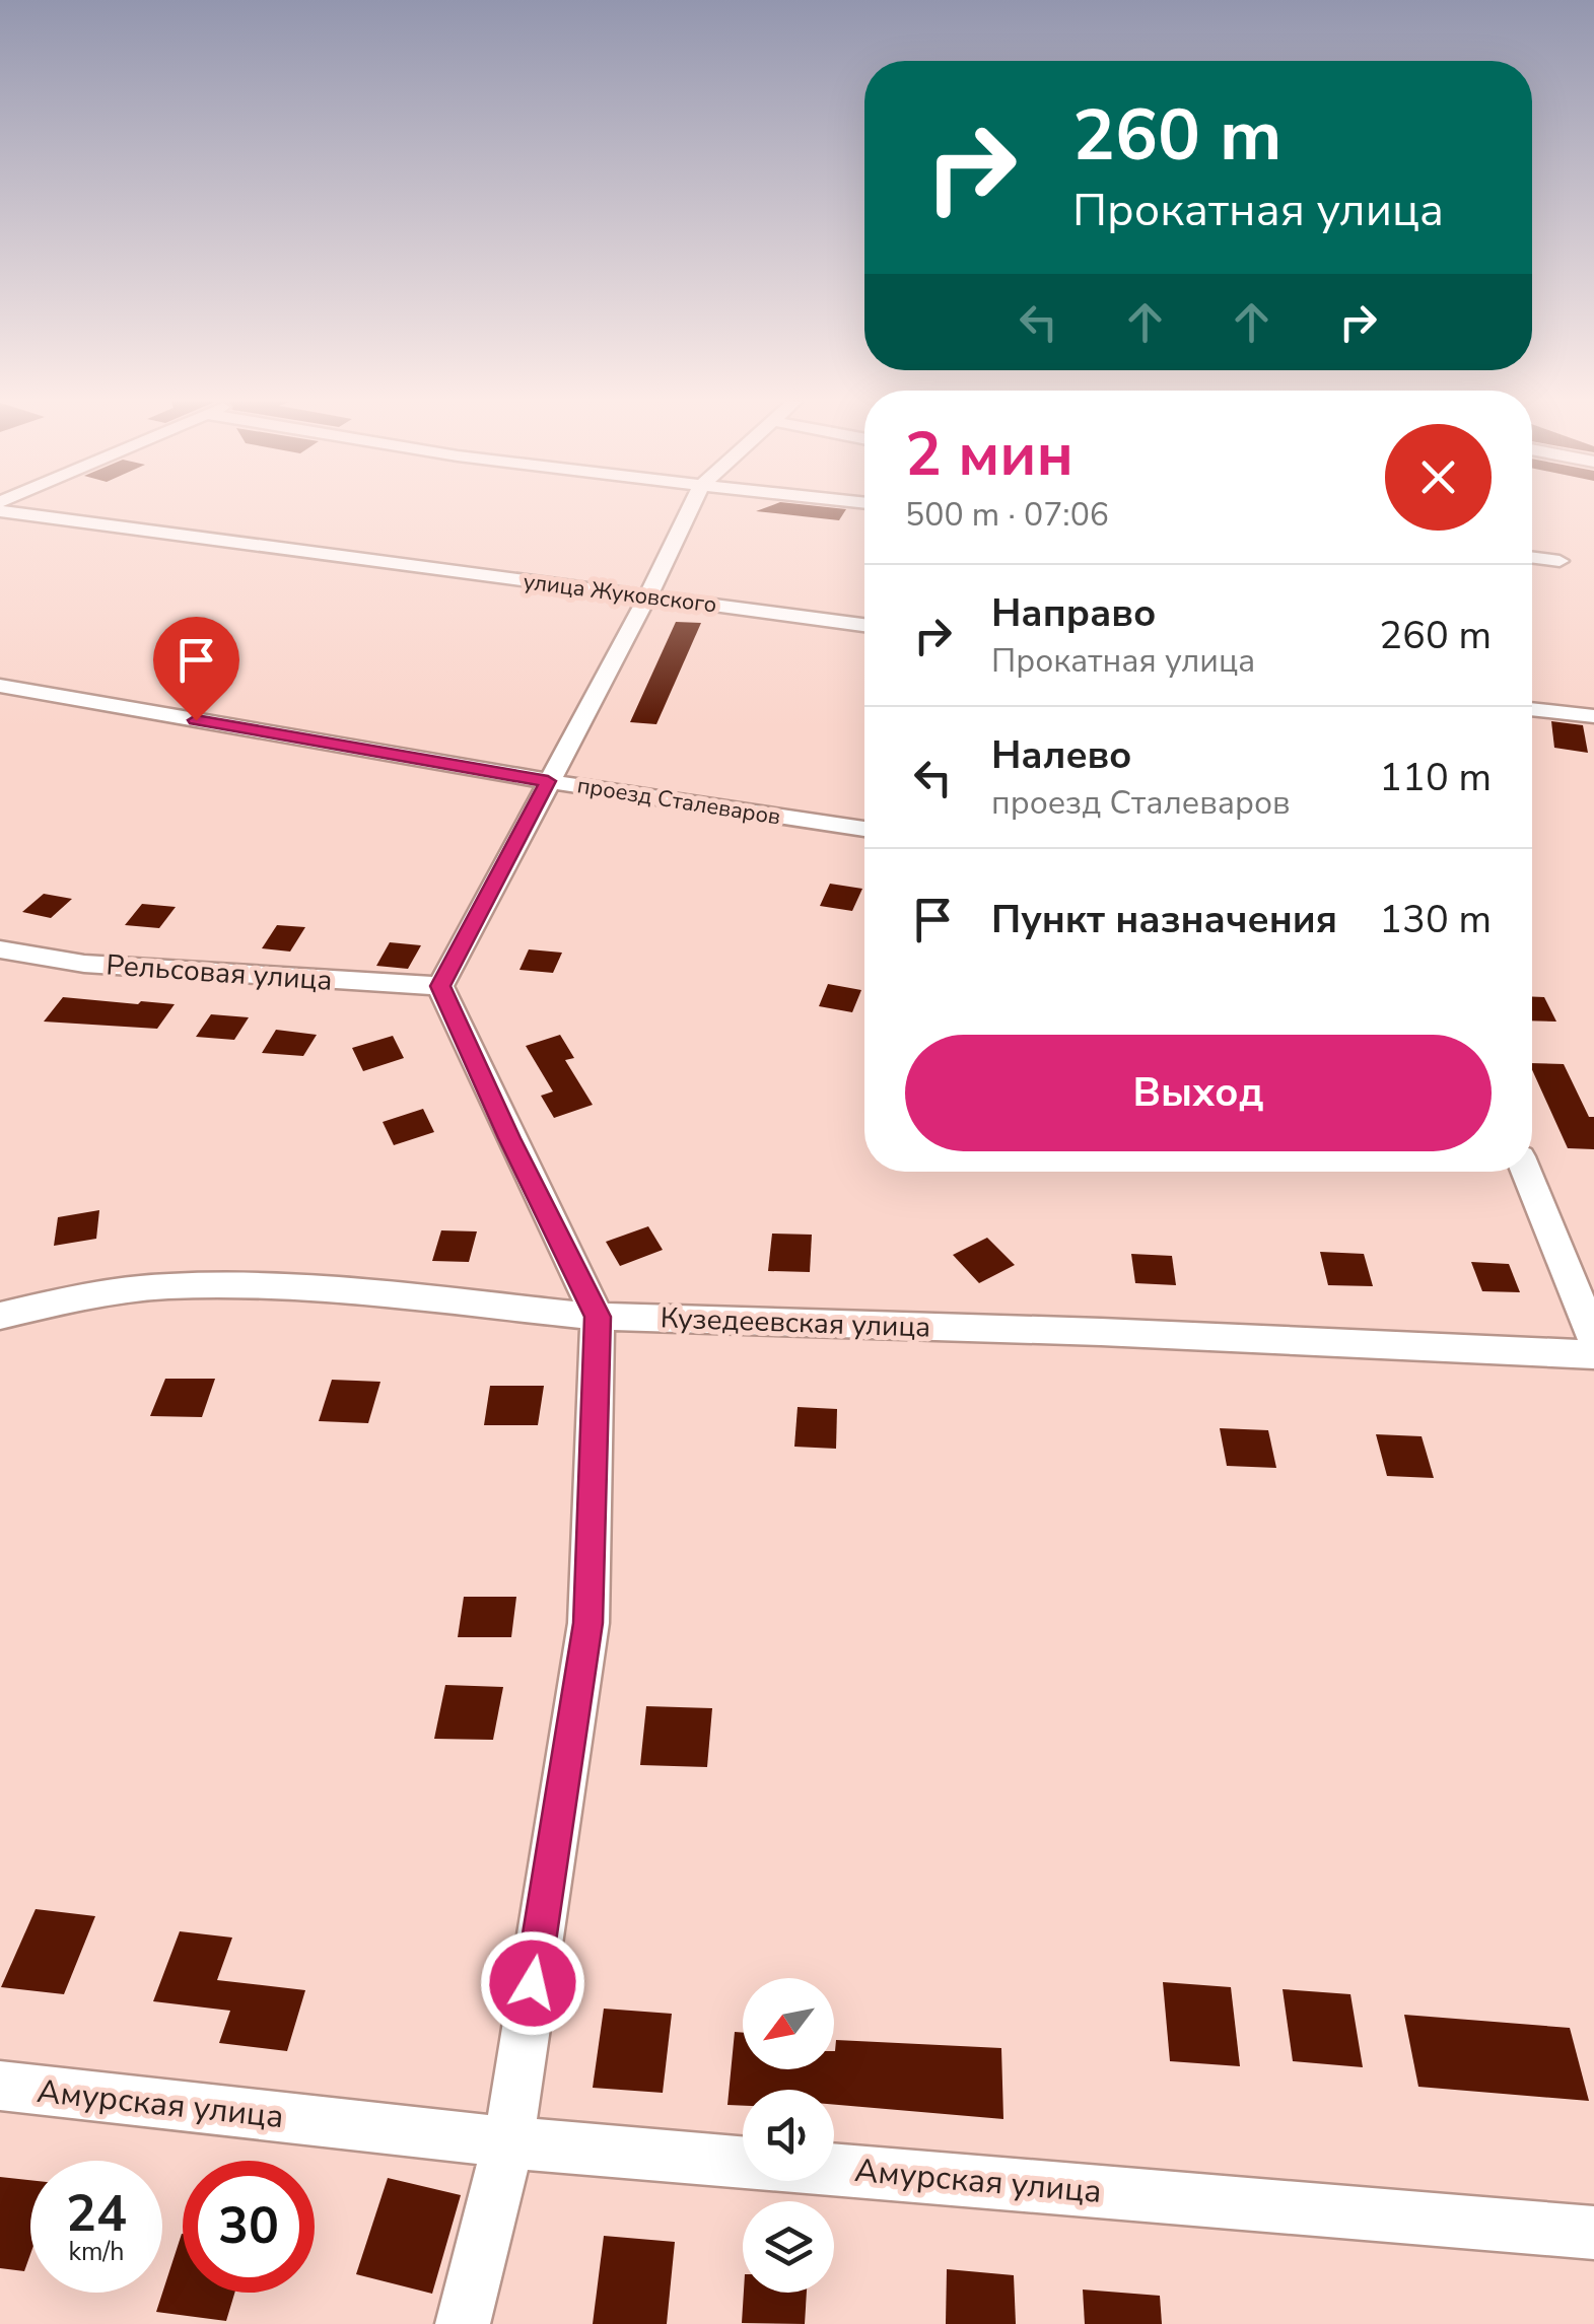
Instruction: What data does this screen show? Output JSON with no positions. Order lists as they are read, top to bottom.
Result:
{
  "streets": {
    "street": [
      "улица Жуковского",
      "проезд Сталеваров",
      "Рельсовая улица",
      "Кузедеевская улица",
      "Амурская улица"
    ]
  },
  "north": "bottom left",
  "page": {
    "turn": ["260 m", "Прокатная улица"],
    "heading": ["2 мин", "500 m · 07:06"],
    "list": [
      {
        "name": "Направо",
        "note": "Прокатная улица",
        "value": "260 m"
      },
      {
        "name": "Налево",
        "note": "проезд Сталеваров",
        "value": "110 m"
      },
      {
        "name": "Пункт назначения",
        "value": "130 m"
      }
    ],
    "buttons": "Выход",
    "speed": "24 km/h",
    "limit": "30"
  }
}
